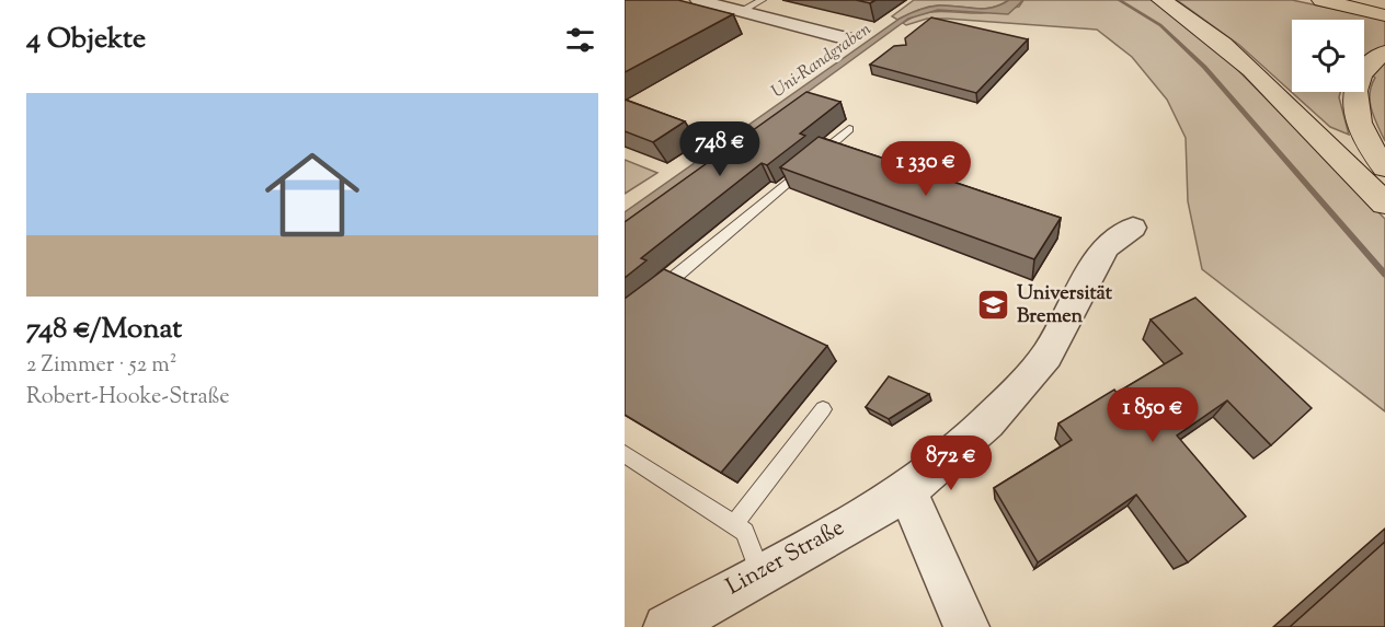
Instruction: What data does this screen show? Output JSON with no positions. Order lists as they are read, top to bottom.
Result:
{
  "streets": {
    "street": ["Linzer Straße"]
  },
  "water": ["Uni-Randgraben"],
  "places": {
    "school or university": ["Universität Bremen"]
  },
  "page": {
    "heading": "4 Objekte",
    "list": [
      {
        "name": "748 €/Monat",
        "note": "2 Zimmer · 52 m² · Robert-Hooke-Straße"
      }
    ],
    "price": [
      "748 €",
      "1 330 €",
      "1 850 €",
      "872 €"
    ]
  }
}
